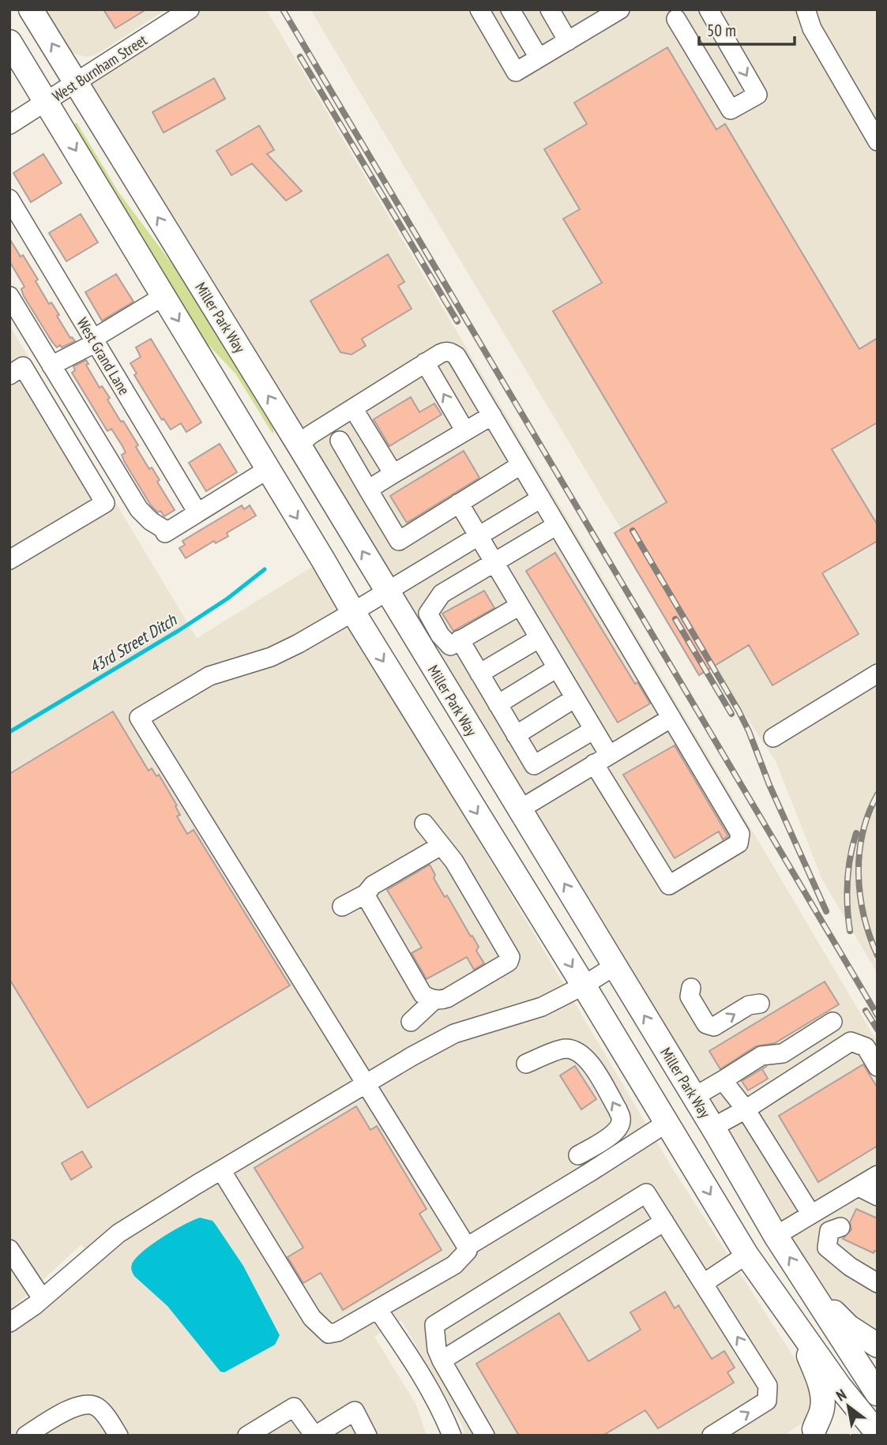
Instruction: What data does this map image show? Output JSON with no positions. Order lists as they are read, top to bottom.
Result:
{
  "streets": {
    "main road": ["Miller Park Way"],
    "street": ["West Burnham Street", "West Grand Lane"]
  },
  "crossings": [
    ["West Burnham Street", "Miller Park Way"]
  ],
  "water": ["43rd Street Ditch"],
  "scale_bar": "50 m",
  "north": "top left"
}
